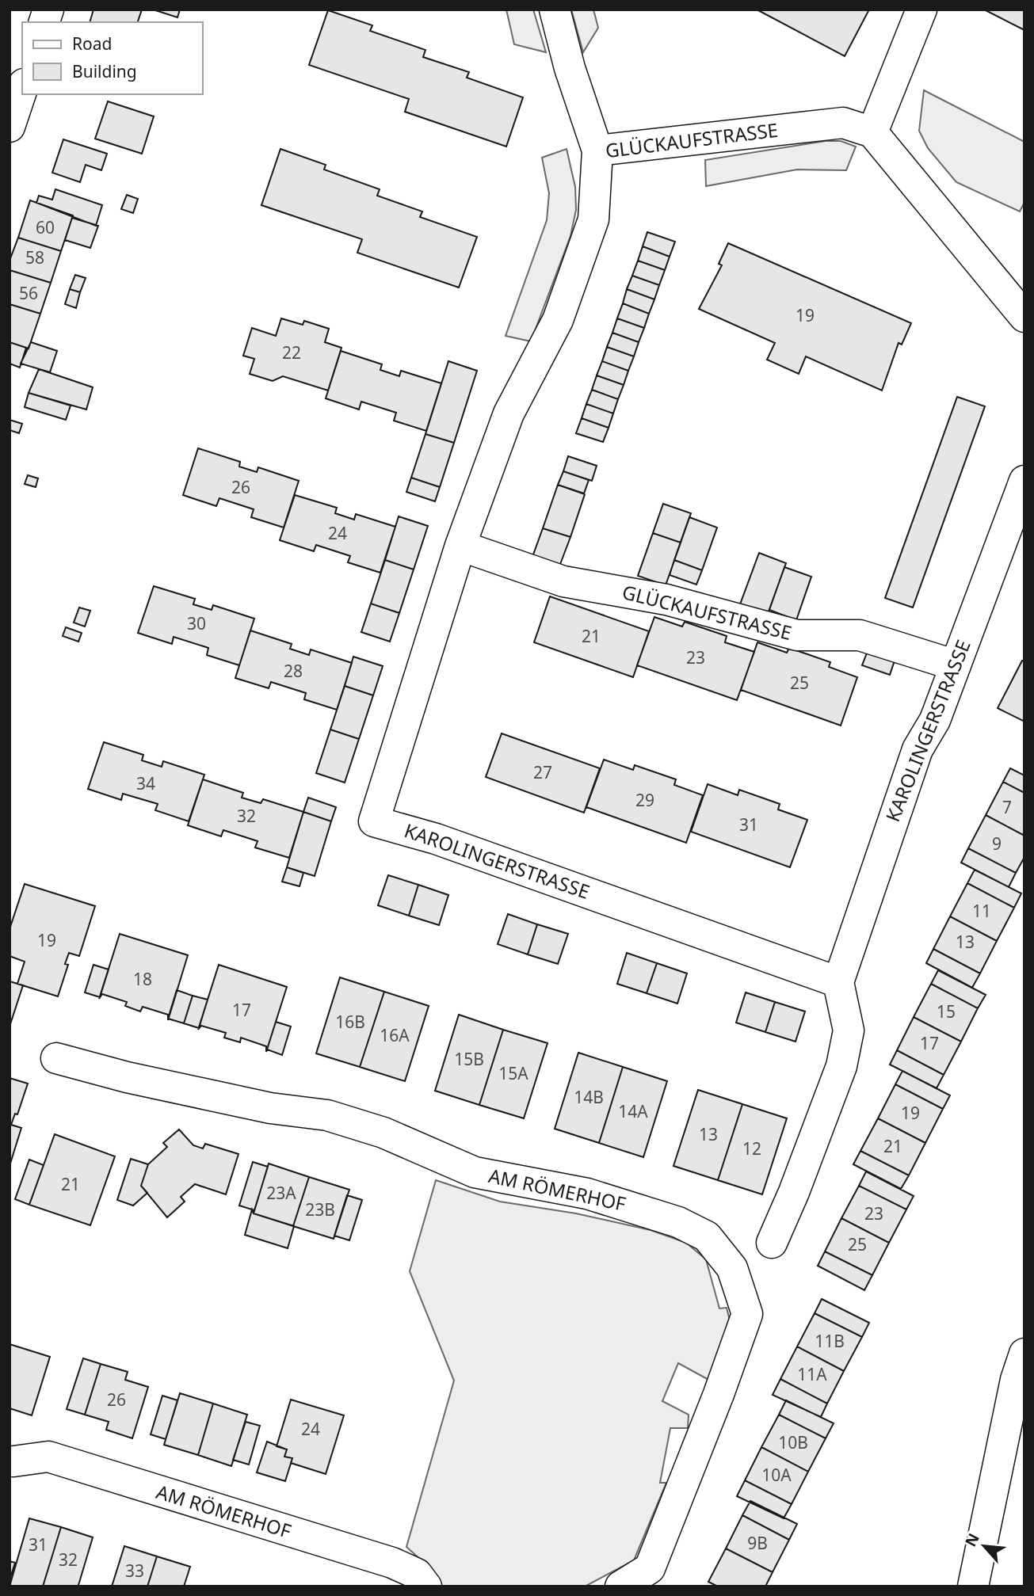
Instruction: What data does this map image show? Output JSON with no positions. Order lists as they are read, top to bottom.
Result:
{
  "streets": {
    "street": ["GLÜCKAUFSTRASSE", "KAROLINGERSTRASSE", "AM RÖMERHOF"]
  },
  "crossings": [
    ["GLÜCKAUFSTRASSE", "KAROLINGERSTRASSE"]
  ],
  "house_numbers": [
    "60",
    "58",
    "56",
    "19",
    "22",
    "26",
    "24",
    "30",
    "21",
    "23",
    "28",
    "25",
    "27",
    "34",
    "29",
    "7",
    "32",
    "31",
    "9",
    "11",
    "19",
    "13",
    "18",
    "17",
    "15",
    "16B",
    "16A",
    "17",
    "15B",
    "15A",
    "14B",
    "14A",
    "19",
    "13",
    "21",
    "12",
    "21",
    "23A",
    "23B",
    "23",
    "25",
    "11B",
    "11A",
    "26",
    "24",
    "10B",
    "10A",
    "9B",
    "31",
    "32",
    "33"
  ],
  "legend": ["Road", "Building"],
  "north": "top left"
}
